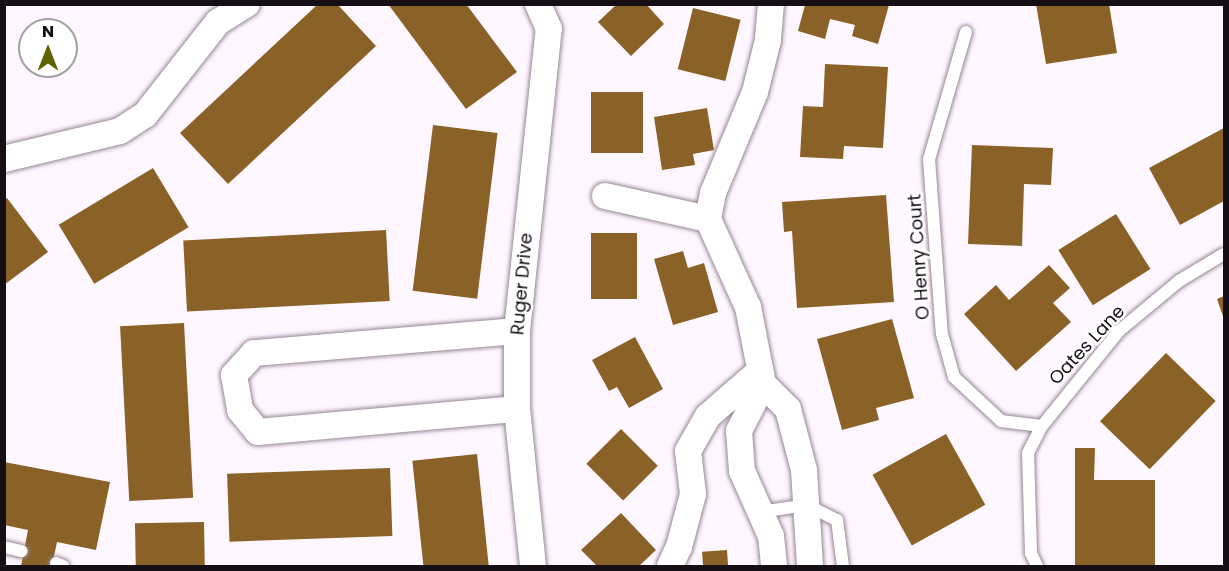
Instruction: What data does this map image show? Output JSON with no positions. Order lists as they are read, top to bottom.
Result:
{
  "streets": {
    "street": ["Ruger Drive"],
    "lane": ["O Henry Court", "Oates Lane"]
  },
  "crossings": [
    ["O Henry Court", "Oates Lane"]
  ],
  "north": "top"
}
